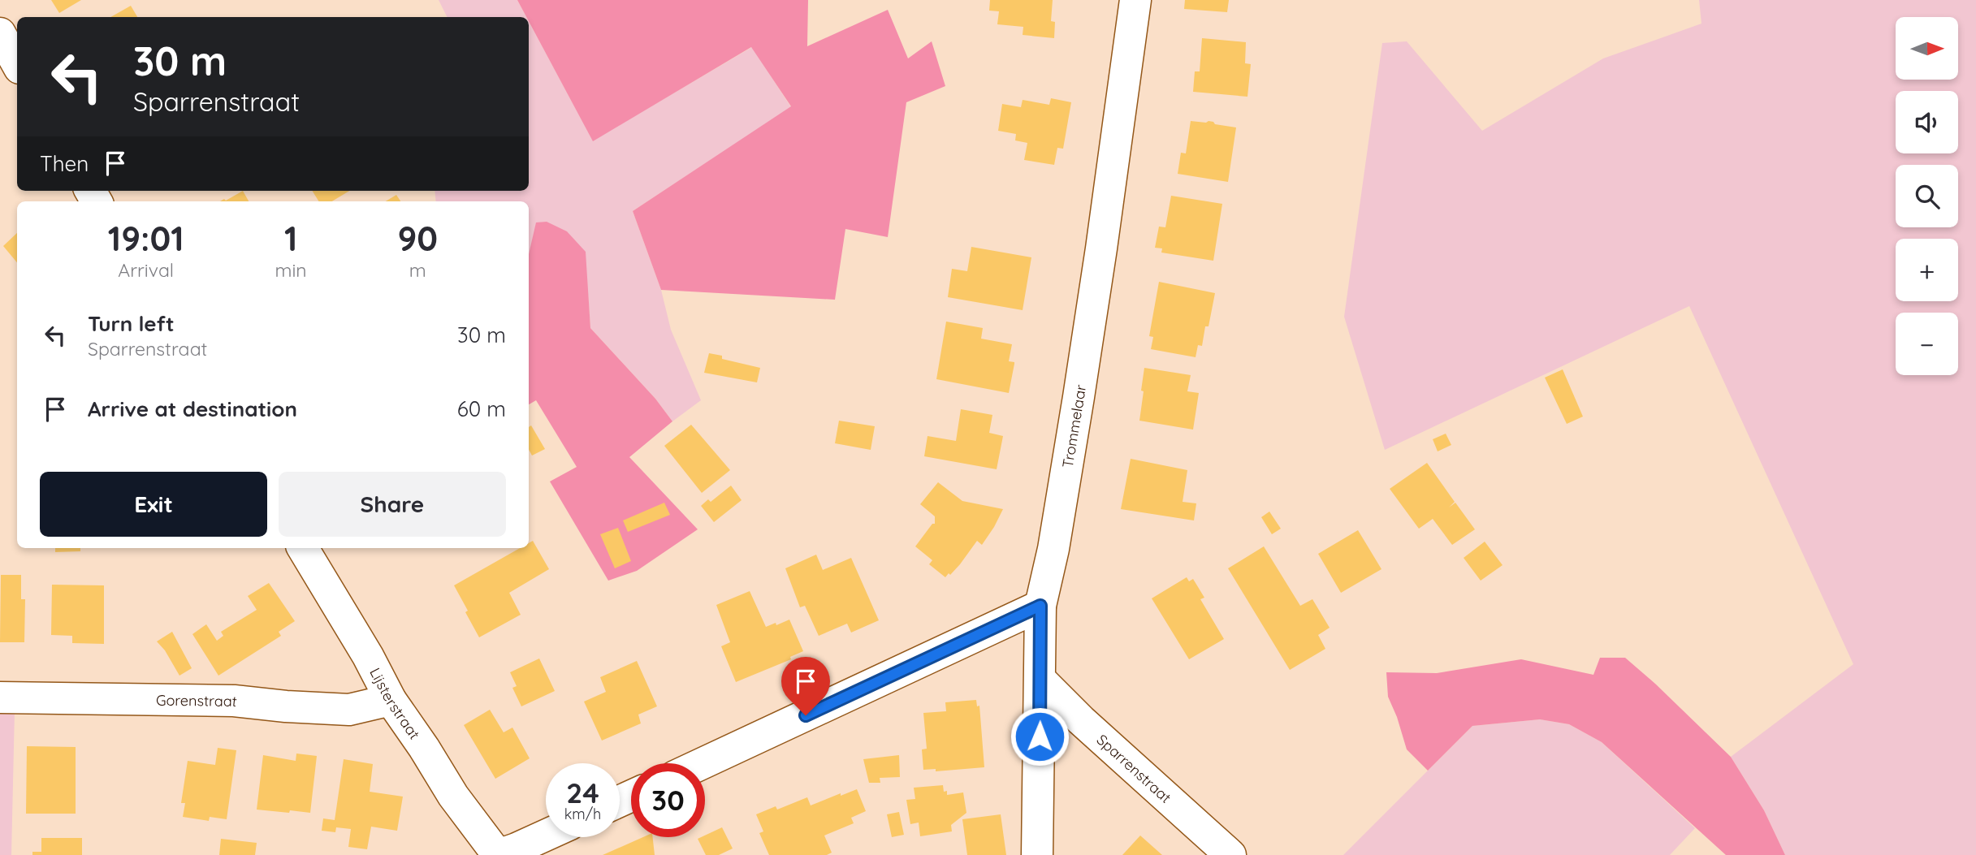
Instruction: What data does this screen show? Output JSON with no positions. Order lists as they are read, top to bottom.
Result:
{
  "streets": {
    "street": [
      "Trommelaar",
      "Gorenstraat",
      "Lijsterstraat",
      "Sparrenstraat"
    ]
  },
  "crossings": [
    ["Trommelaar", "Sparrenstraat"],
    ["Gorenstraat", "Lijsterstraat"]
  ],
  "north": "right",
  "page": {
    "map_buttons": ["+", "−"],
    "turn": ["30 m", "Sparrenstraat"],
    "then": "Then",
    "eta": [
      "19:01",
      "Arrival",
      "1",
      "min",
      "90",
      "m"
    ],
    "list": [
      {
        "name": "Turn left",
        "note": "Sparrenstraat",
        "value": "30 m"
      },
      {
        "name": "Arrive at destination",
        "value": "60 m"
      }
    ],
    "buttons": ["Exit", "Share"],
    "speed": "24 km/h",
    "limit": "30"
  }
}
